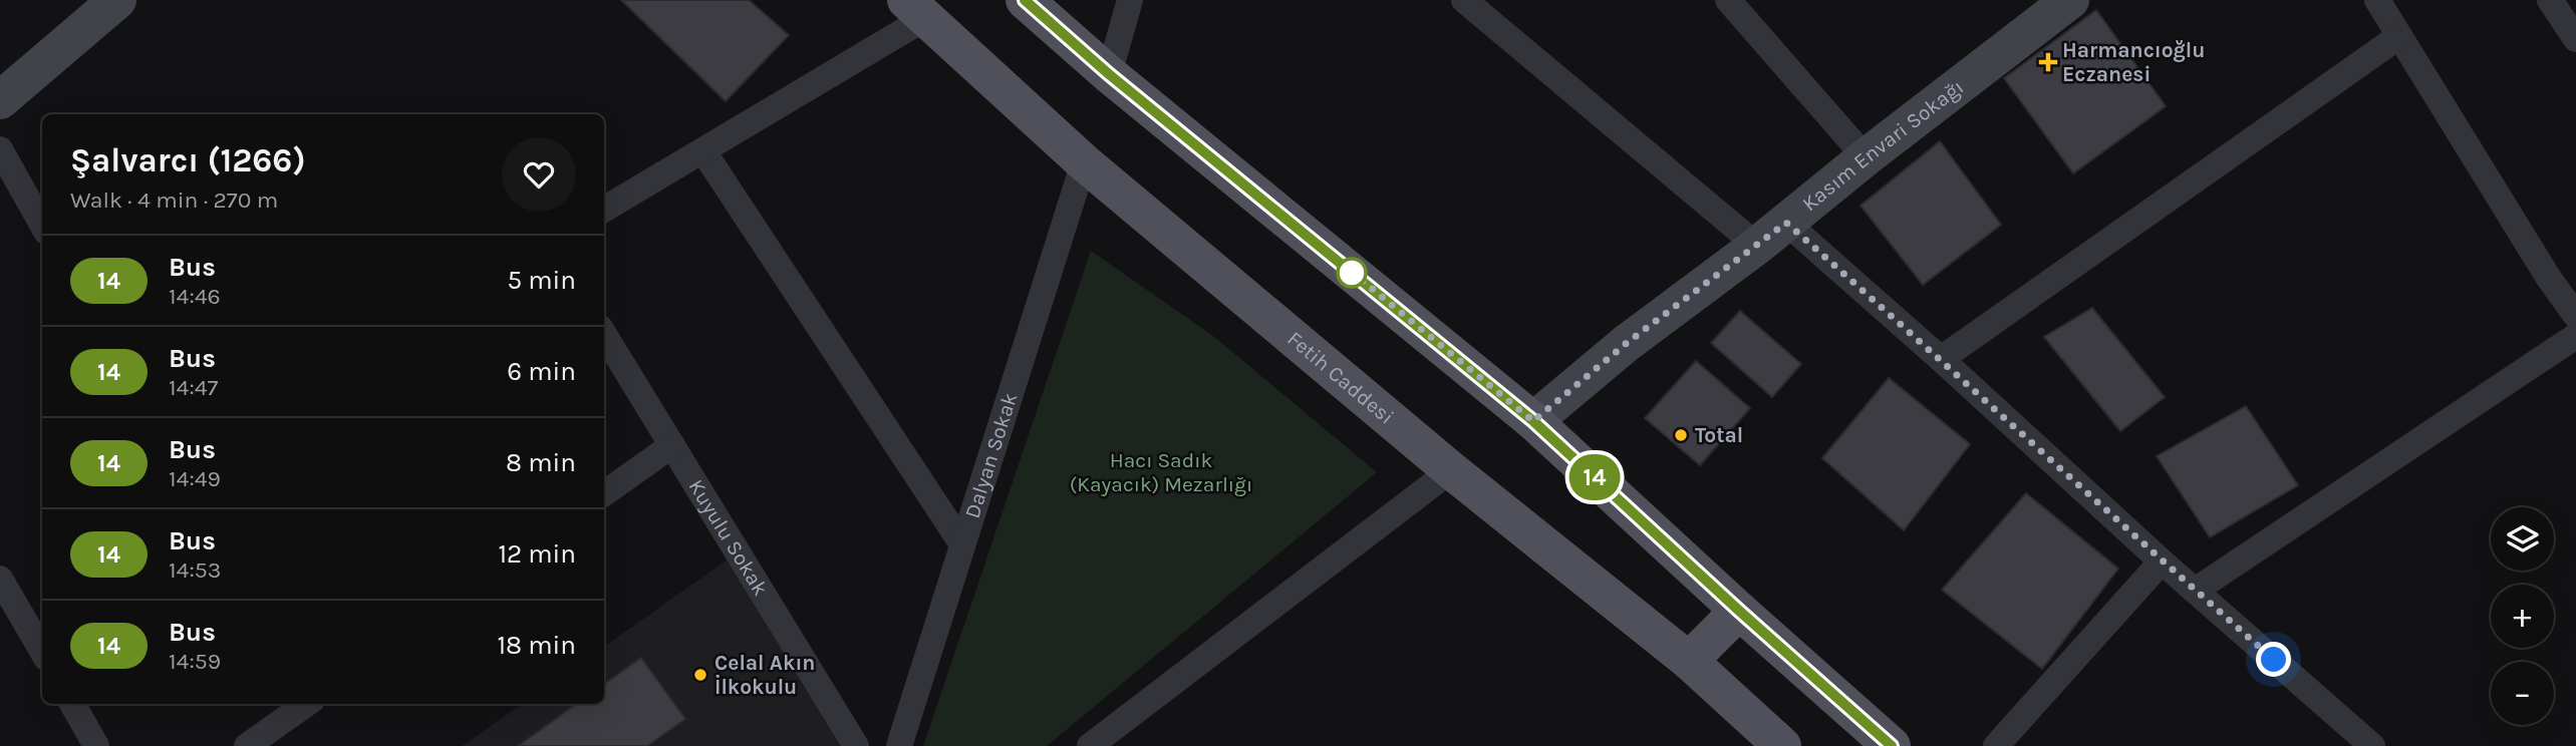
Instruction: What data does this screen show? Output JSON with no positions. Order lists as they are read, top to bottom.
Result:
{
  "streets": {
    "main road": ["Fetih Caddesi"],
    "street": ["Kasım Envari Sokağı", "Dalyan Sokak", "Kuyulu Sokak"]
  },
  "crossings": [
    ["Fetih Caddesi", "Dalyan Sokak"]
  ],
  "parks": ["Hacı Sadık (Kayacık) Mezarlığı"],
  "places": {
    "health": ["Harmancıoğlu Eczanesi"],
    "other": ["Total", "Celal Akın İlkokulu"]
  },
  "lines": ["bus line 14"],
  "page": {
    "on_map": "14",
    "heading": ["Şalvarcı (1266)", "Walk · 4 min · 270 m"],
    "list": [
      {
        "mark": "14",
        "name": "Bus",
        "note": "14:46",
        "value": "5 min"
      },
      {
        "mark": "14",
        "name": "Bus",
        "note": "14:47",
        "value": "6 min"
      },
      {
        "mark": "14",
        "name": "Bus",
        "note": "14:49",
        "value": "8 min"
      },
      {
        "mark": "14",
        "name": "Bus",
        "note": "14:53",
        "value": "12 min"
      },
      {
        "mark": "14",
        "name": "Bus",
        "note": "14:59",
        "value": "18 min"
      }
    ],
    "map_buttons": ["+", "−"]
  }
}
